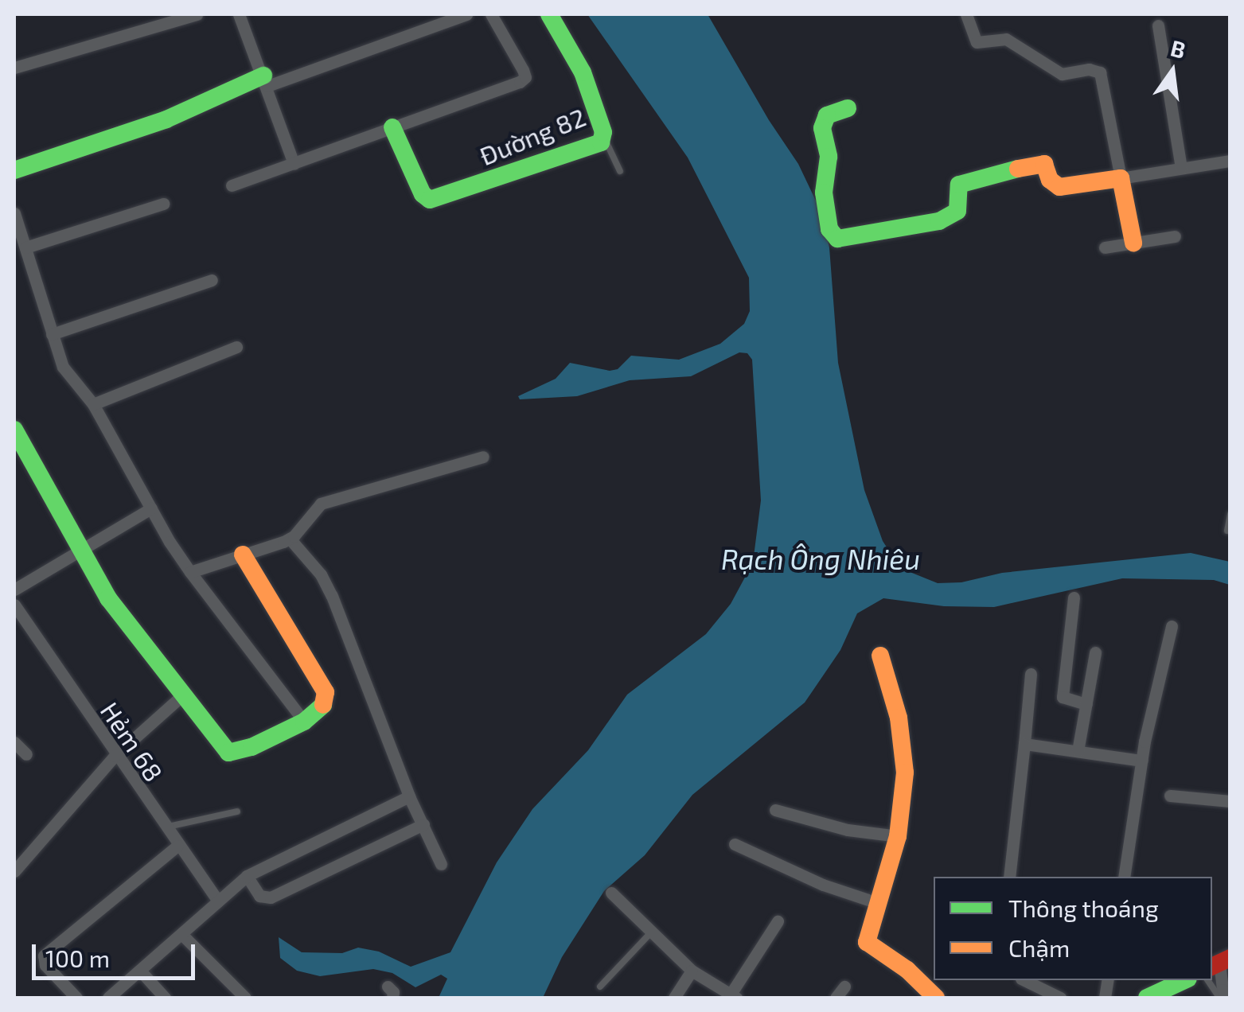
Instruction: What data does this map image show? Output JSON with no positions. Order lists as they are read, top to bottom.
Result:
{
  "streets": {
    "street": ["Đường 82", "Hẻm 68"]
  },
  "water": ["Rạch Ông Nhiêu"],
  "legend": ["Thông thoáng", "Chậm"],
  "scale_bar": "100 m",
  "north": "top"
}
